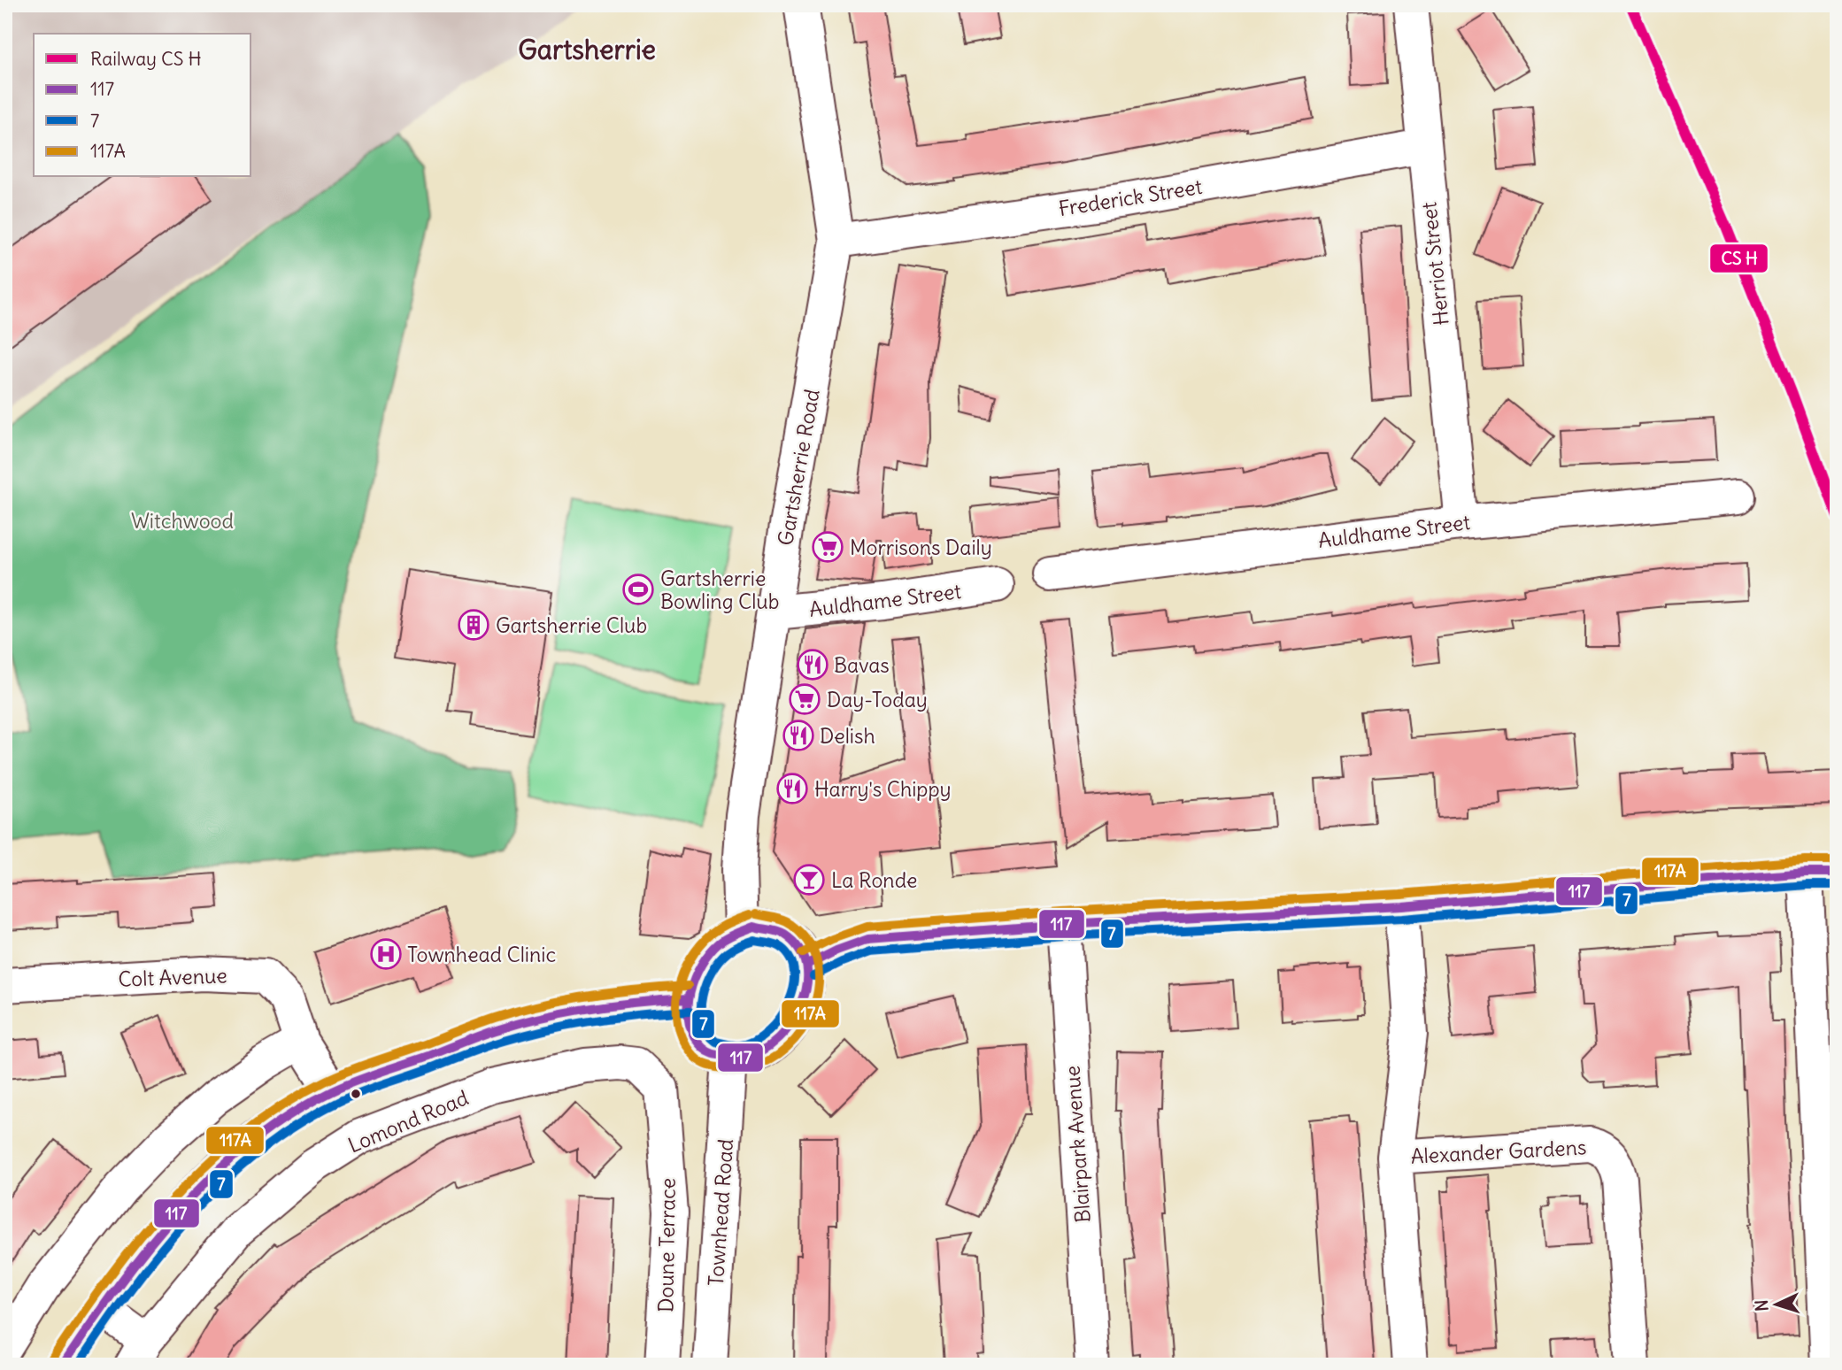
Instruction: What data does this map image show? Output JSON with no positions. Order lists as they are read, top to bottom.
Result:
{
  "streets": {
    "street": [
      "Frederick Street",
      "Herriot Street",
      "Gartsherrie Road",
      "Auldhame Street",
      "Colt Avenue",
      "Lomond Road",
      "Blairpark Avenue",
      "Alexander Gardens",
      "Townhead Road",
      "Doune Terrace"
    ]
  },
  "crossings": [
    ["Frederick Street", "Herriot Street"],
    ["Frederick Street", "Gartsherrie Road"],
    ["Herriot Street", "Auldhame Street"],
    ["Gartsherrie Road", "Auldhame Street"],
    ["Gartsherrie Road", "Townhead Road"],
    ["Lomond Road", "Doune Terrace"]
  ],
  "districts": ["Gartsherrie"],
  "parks": ["Witchwood"],
  "places": {
    "supermarket": ["Morrisons Daily", "Day-Today"],
    "sports": ["Gartsherrie Bowling Club"],
    "building": ["Gartsherrie Club"],
    "restaurant": ["Bavas", "Delish", "Harry's Chippy"],
    "bar": ["La Ronde"],
    "hospital": ["Townhead Clinic"]
  },
  "lines": ["transit line 117A", "transit line 117", "transit line 7"],
  "legend": [
    "Railway CS H",
    "117",
    "7",
    "117A"
  ],
  "north": "left"
}
